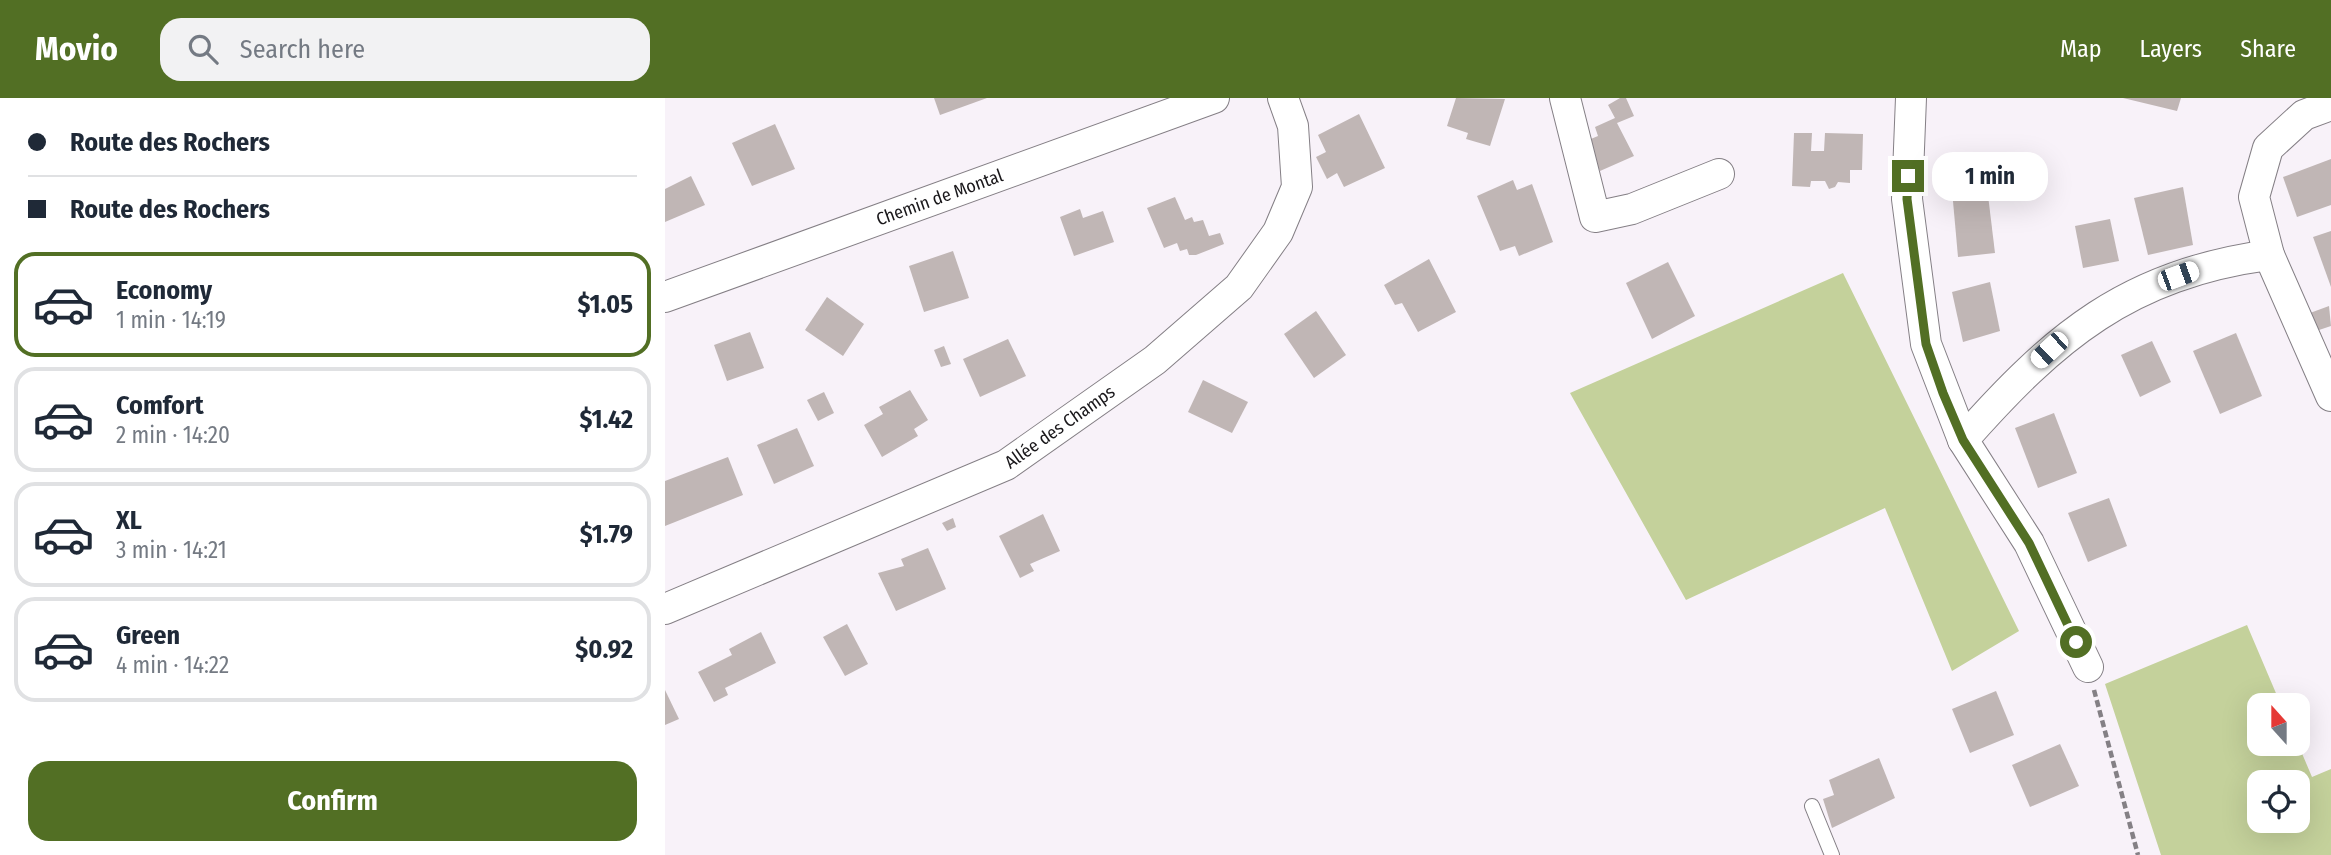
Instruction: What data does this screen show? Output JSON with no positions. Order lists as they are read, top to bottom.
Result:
{
  "streets": {
    "street": ["Chemin de Montal", "Allée des Champs"]
  },
  "north": "top",
  "page": {
    "header": "Movio",
    "search": "Search here",
    "nav": ["Map", "Layers", "Share"],
    "banner": ["Route des Rochers", "Route des Rochers"],
    "bubble": "1 min",
    "list": [
      {
        "name": "Economy",
        "note": "1 min · 14:19",
        "value": "$1.05"
      },
      {
        "name": "Comfort",
        "note": "2 min · 14:20",
        "value": "$1.42"
      },
      {
        "name": "XL",
        "note": "3 min · 14:21",
        "value": "$1.79"
      },
      {
        "name": "Green",
        "note": "4 min · 14:22",
        "value": "$0.92"
      }
    ],
    "buttons": "Confirm"
  }
}
